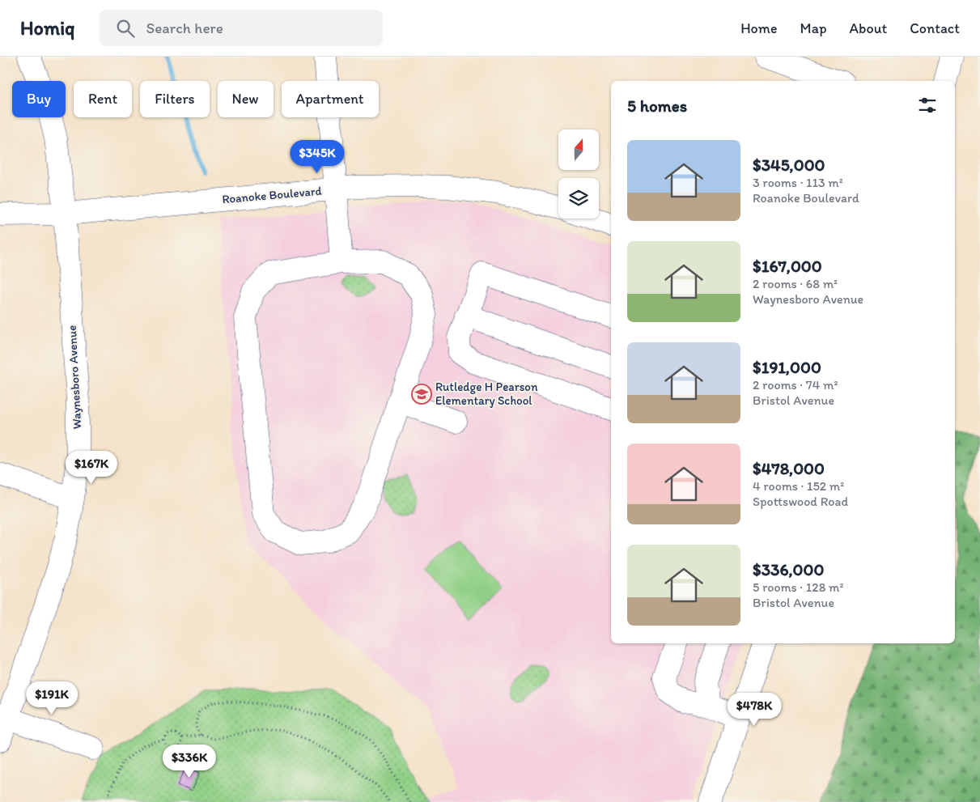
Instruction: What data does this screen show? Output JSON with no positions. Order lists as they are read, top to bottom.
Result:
{
  "streets": {
    "street": ["Roanoke Boulevard", "Waynesboro Avenue"]
  },
  "crossings": [
    ["Roanoke Boulevard", "Waynesboro Avenue"]
  ],
  "places": {
    "school or university": ["Rutledge H Pearson Elementary School"]
  },
  "north": "top",
  "page": {
    "header": "Homiq",
    "search": "Search here",
    "nav": [
      "Home",
      "Map",
      "About",
      "Contact"
    ],
    "chip": [
      "Buy",
      "Rent",
      "Filters",
      "New",
      "Apartment"
    ],
    "heading": "5 homes",
    "list": [
      {
        "name": "$345,000",
        "note": "3 rooms · 113 m² · Roanoke Boulevard"
      },
      {
        "name": "$167,000",
        "note": "2 rooms · 68 m² · Waynesboro Avenue"
      },
      {
        "name": "$191,000",
        "note": "2 rooms · 74 m² · Bristol Avenue"
      },
      {
        "name": "$478,000",
        "note": "4 rooms · 152 m² · Spottswood Road"
      },
      {
        "name": "$336,000",
        "note": "5 rooms · 128 m² · Bristol Avenue"
      }
    ],
    "price": [
      "$345K",
      "$167K",
      "$191K",
      "$478K",
      "$336K"
    ]
  }
}
